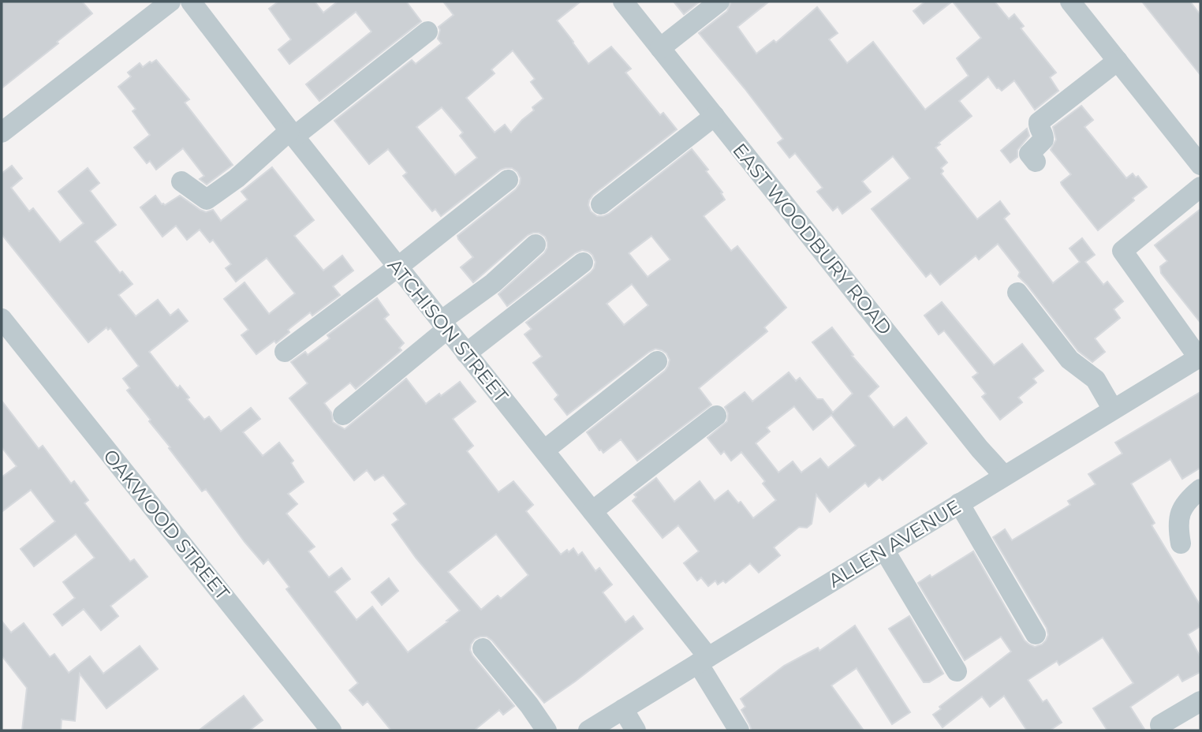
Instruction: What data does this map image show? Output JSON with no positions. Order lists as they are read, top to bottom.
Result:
{
  "streets": {
    "street": [
      "EAST WOODBURY ROAD",
      "ATCHISON STREET",
      "OAKWOOD STREET",
      "ALLEN AVENUE"
    ]
  },
  "crossings": [
    ["EAST WOODBURY ROAD", "ALLEN AVENUE"],
    ["ATCHISON STREET", "ALLEN AVENUE"]
  ]
}
